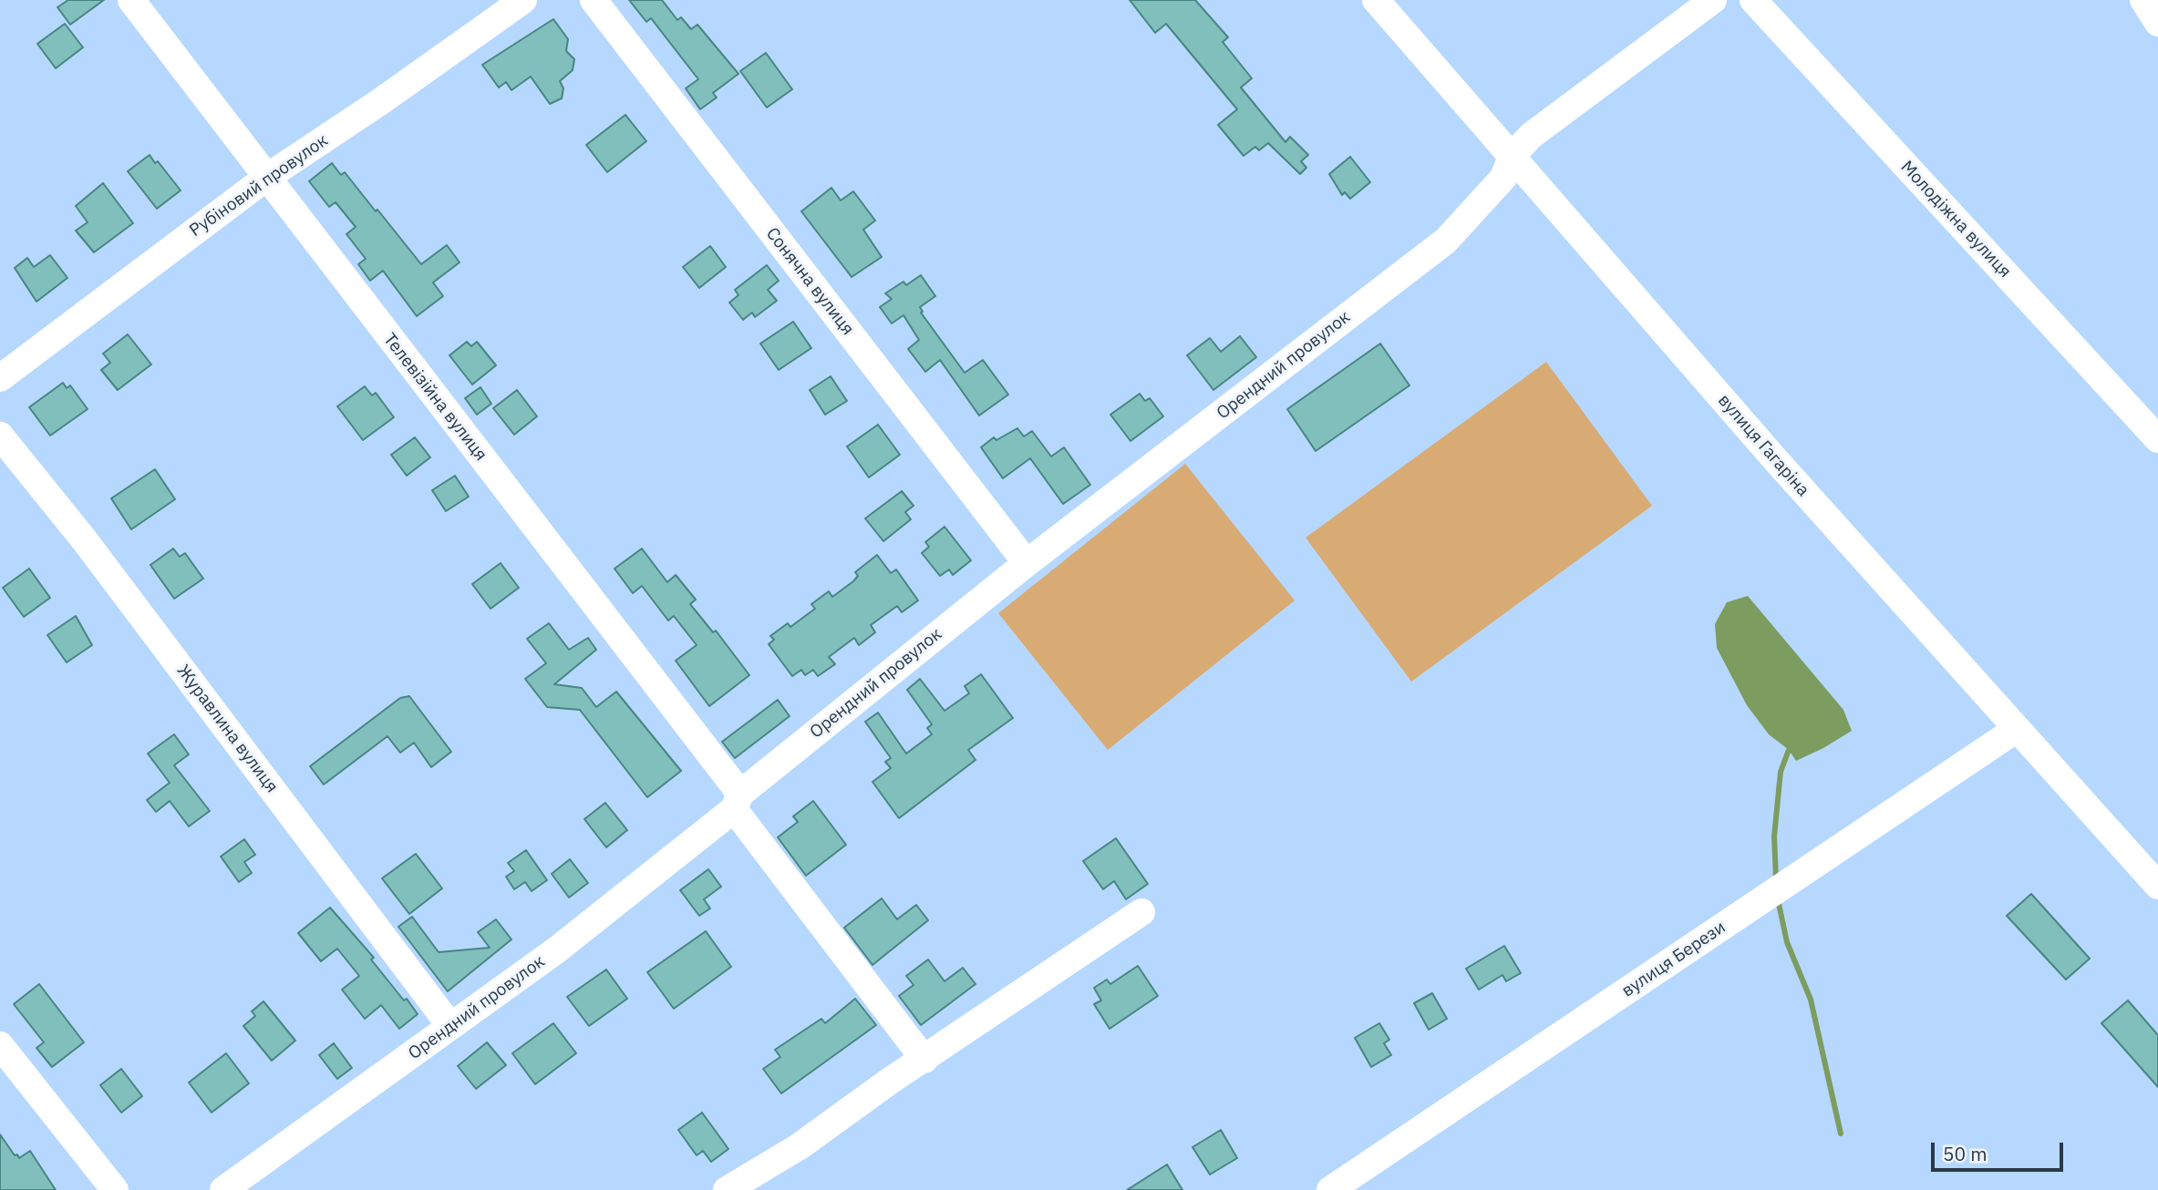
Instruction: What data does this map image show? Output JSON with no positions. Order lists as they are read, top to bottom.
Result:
{
  "streets": {
    "street": [
      "Рубіновий провулок",
      "Молодіжна вулиця",
      "Сонячна вулиця",
      "Орендний провулок",
      "Телевізійна вулиця",
      "вулиця Гагаріна",
      "Журавлина вулиця",
      "вулиця Берези"
    ]
  },
  "crossings": [
    ["Рубіновий провулок", "Телевізійна вулиця"],
    ["Сонячна вулиця", "Орендний провулок"],
    ["Орендний провулок", "Телевізійна вулиця"],
    ["Орендний провулок", "вулиця Гагаріна"],
    ["Орендний провулок", "Журавлина вулиця"],
    ["вулиця Гагаріна", "вулиця Берези"]
  ],
  "scale_bar": "50 m"
}
